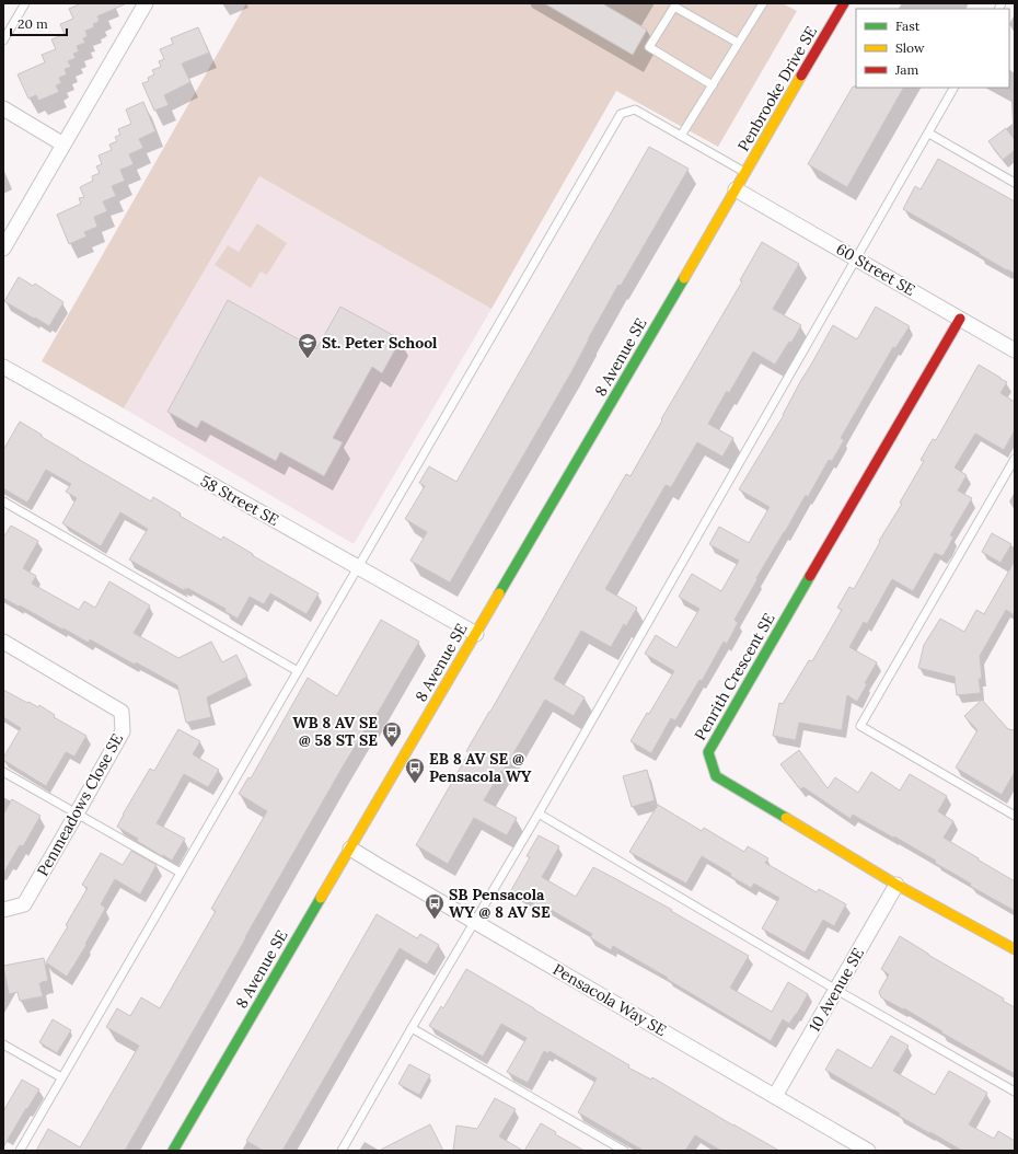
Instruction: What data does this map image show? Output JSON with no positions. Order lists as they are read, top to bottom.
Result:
{
  "streets": {
    "street": [
      "Penbrooke Drive SE",
      "60 Street SE",
      "8 Avenue SE",
      "58 Street SE",
      "Penrith Crescent SE",
      "Penmeadows Close SE",
      "10 Avenue SE",
      "Pensacola Way SE"
    ]
  },
  "crossings": [
    ["Penbrooke Drive SE", "60 Street SE"],
    ["Penbrooke Drive SE", "8 Avenue SE"],
    ["60 Street SE", "8 Avenue SE"],
    ["60 Street SE", "Penrith Crescent SE"],
    ["8 Avenue SE", "58 Street SE"],
    ["8 Avenue SE", "Pensacola Way SE"],
    ["Penrith Crescent SE", "10 Avenue SE"],
    ["10 Avenue SE", "Pensacola Way SE"]
  ],
  "places": {
    "school or university": ["St. Peter School"],
    "bus stop": ["WB 8 AV SE @ 58 ST SE", "EB 8 AV SE @ Pensacola WY", "SB Pensacola WY @ 8 AV SE"]
  },
  "legend": ["Fast", "Slow", "Jam"],
  "scale_bar": "20 m"
}
